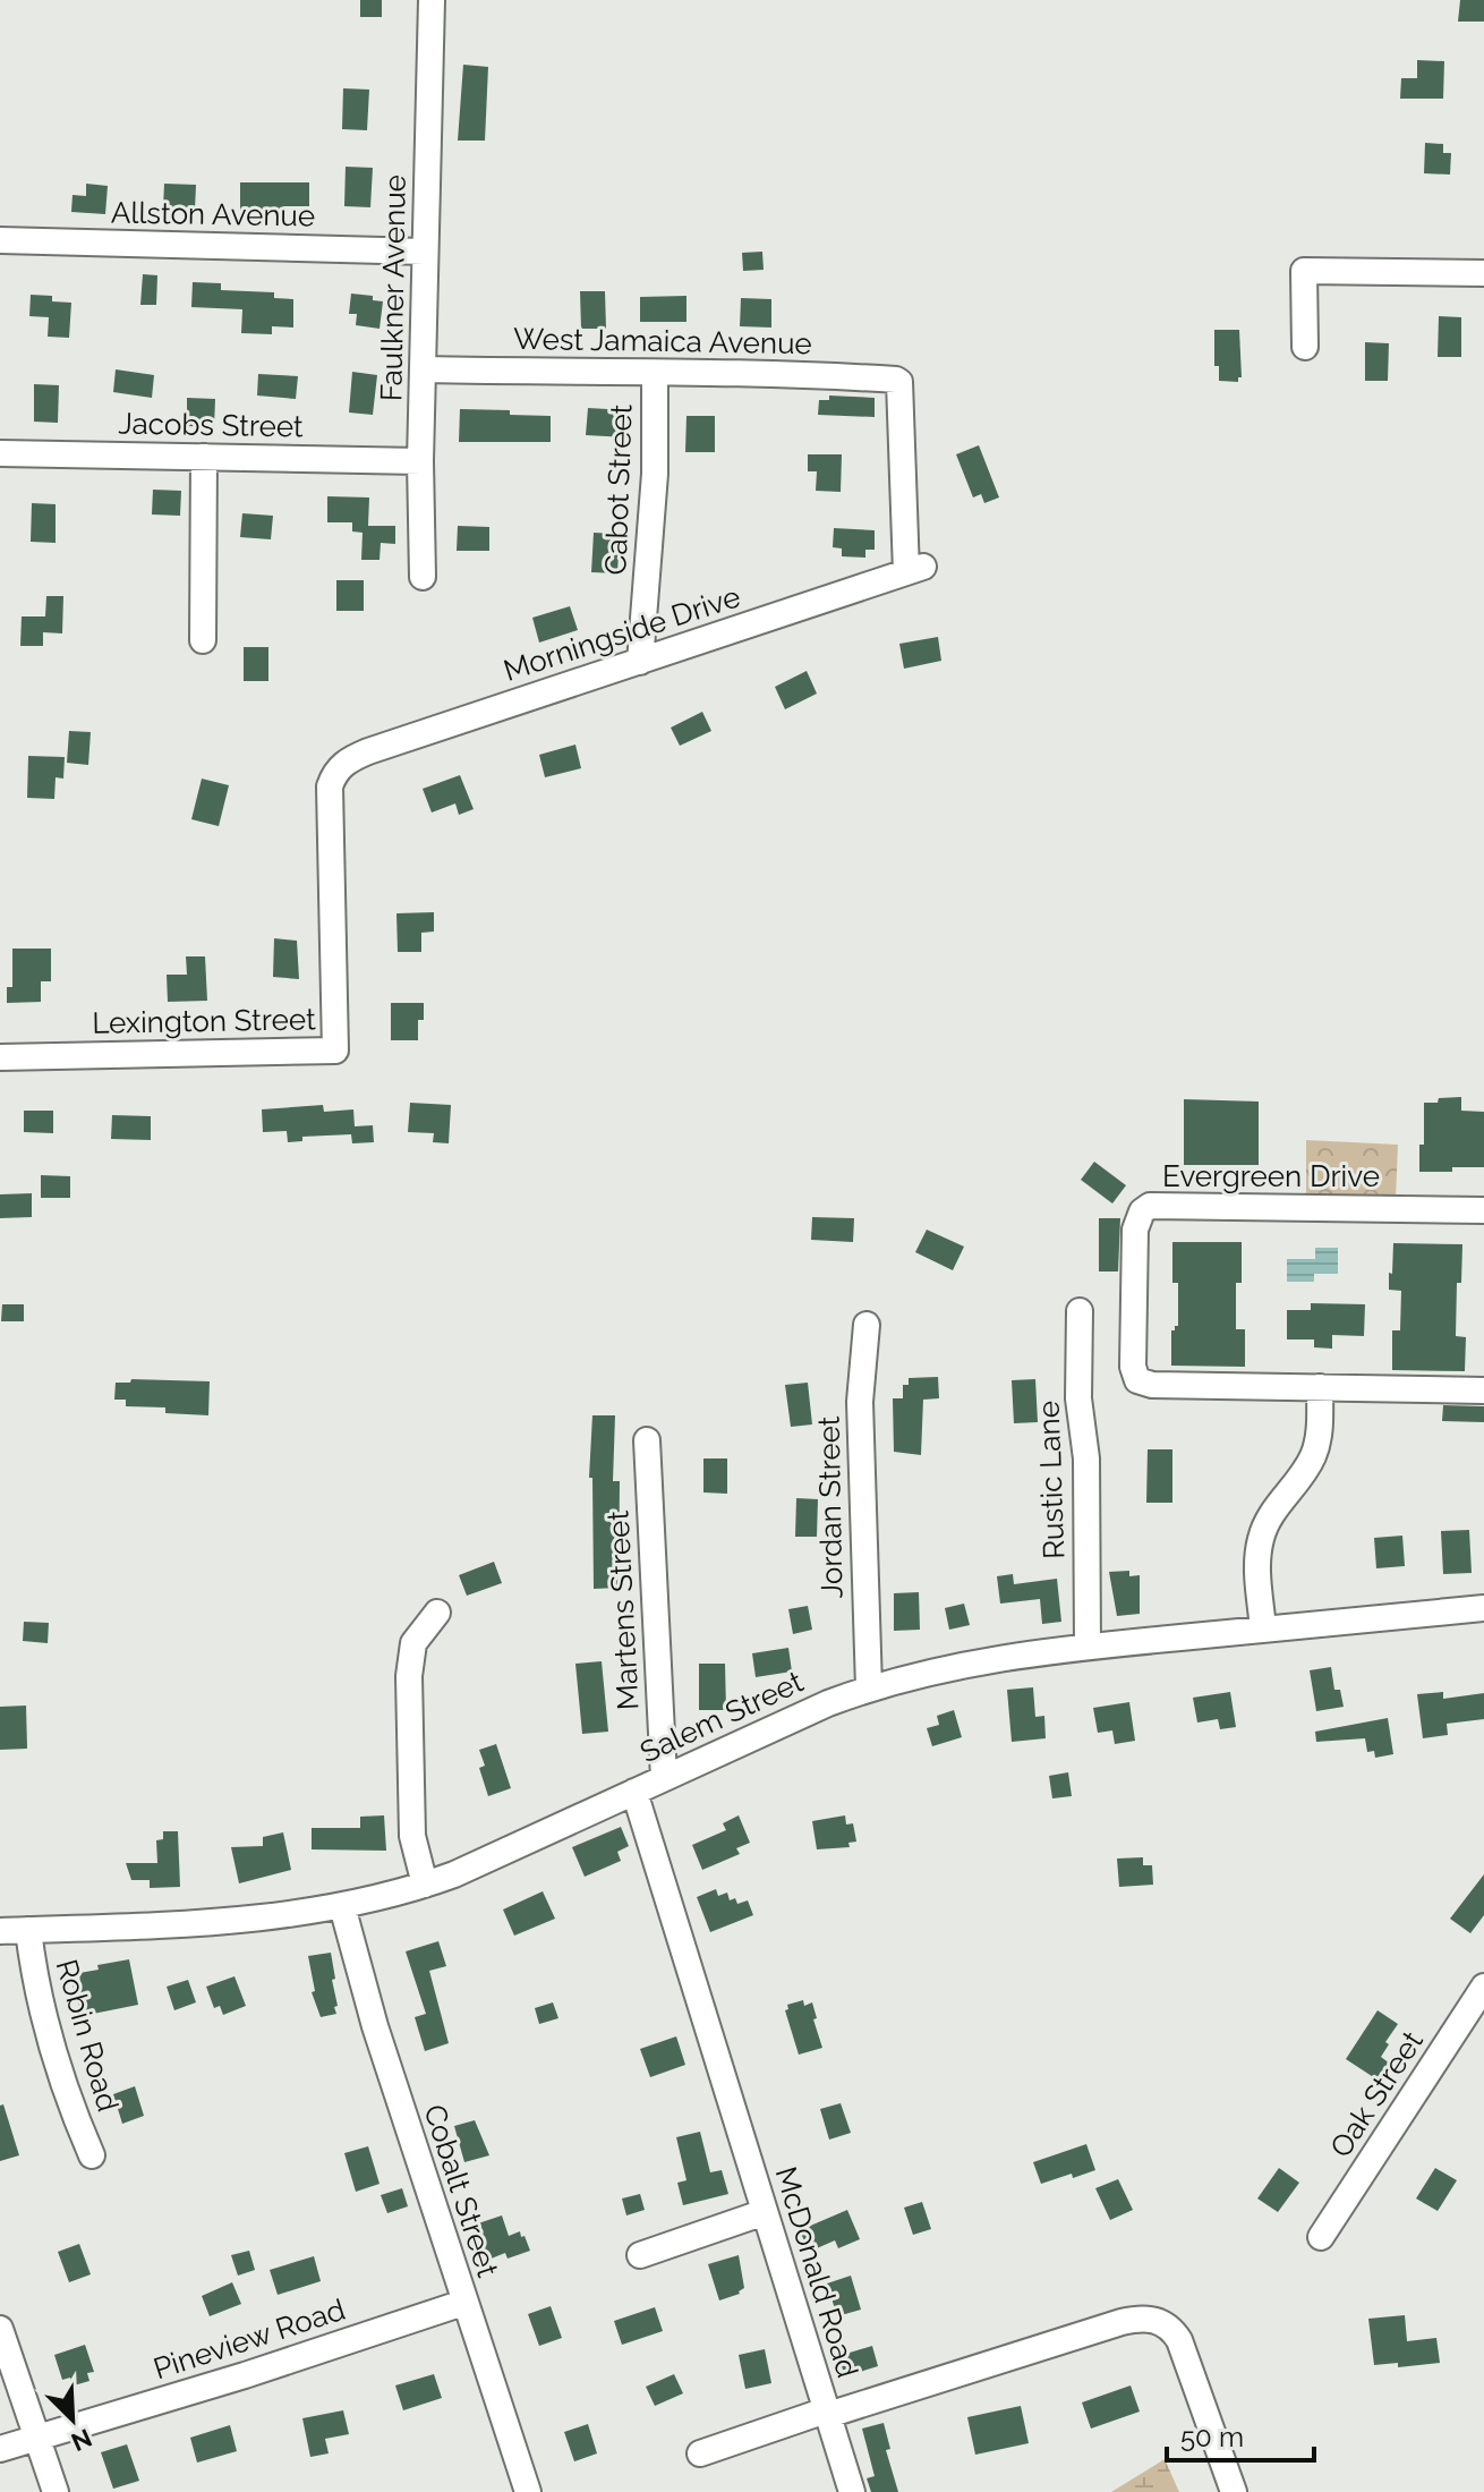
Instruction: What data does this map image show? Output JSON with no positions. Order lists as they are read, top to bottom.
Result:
{
  "streets": {
    "street": [
      "Allston Avenue",
      "Faulkner Avenue",
      "West Jamaica Avenue",
      "Jacobs Street",
      "Cabot Street",
      "Morningside Drive",
      "Lexington Street",
      "Evergreen Drive",
      "Rustic Lane",
      "Jordan Street",
      "Martens Street",
      "Salem Street",
      "Robin Road",
      "Oak Street",
      "Cobalt Street",
      "McDonald Road",
      "Pineview Road"
    ]
  },
  "crossings": [
    ["Allston Avenue", "Faulkner Avenue"],
    ["Faulkner Avenue", "West Jamaica Avenue"],
    ["Faulkner Avenue", "Jacobs Street"],
    ["West Jamaica Avenue", "Cabot Street"],
    ["West Jamaica Avenue", "Morningside Drive"],
    ["Cabot Street", "Morningside Drive"],
    ["Morningside Drive", "Lexington Street"],
    ["Rustic Lane", "Salem Street"],
    ["Jordan Street", "Salem Street"],
    ["Martens Street", "Salem Street"],
    ["Salem Street", "Robin Road"],
    ["Salem Street", "Cobalt Street"],
    ["Salem Street", "McDonald Road"],
    ["Cobalt Street", "Pineview Road"]
  ],
  "scale_bar": "50 m",
  "north": "bottom right"
}
